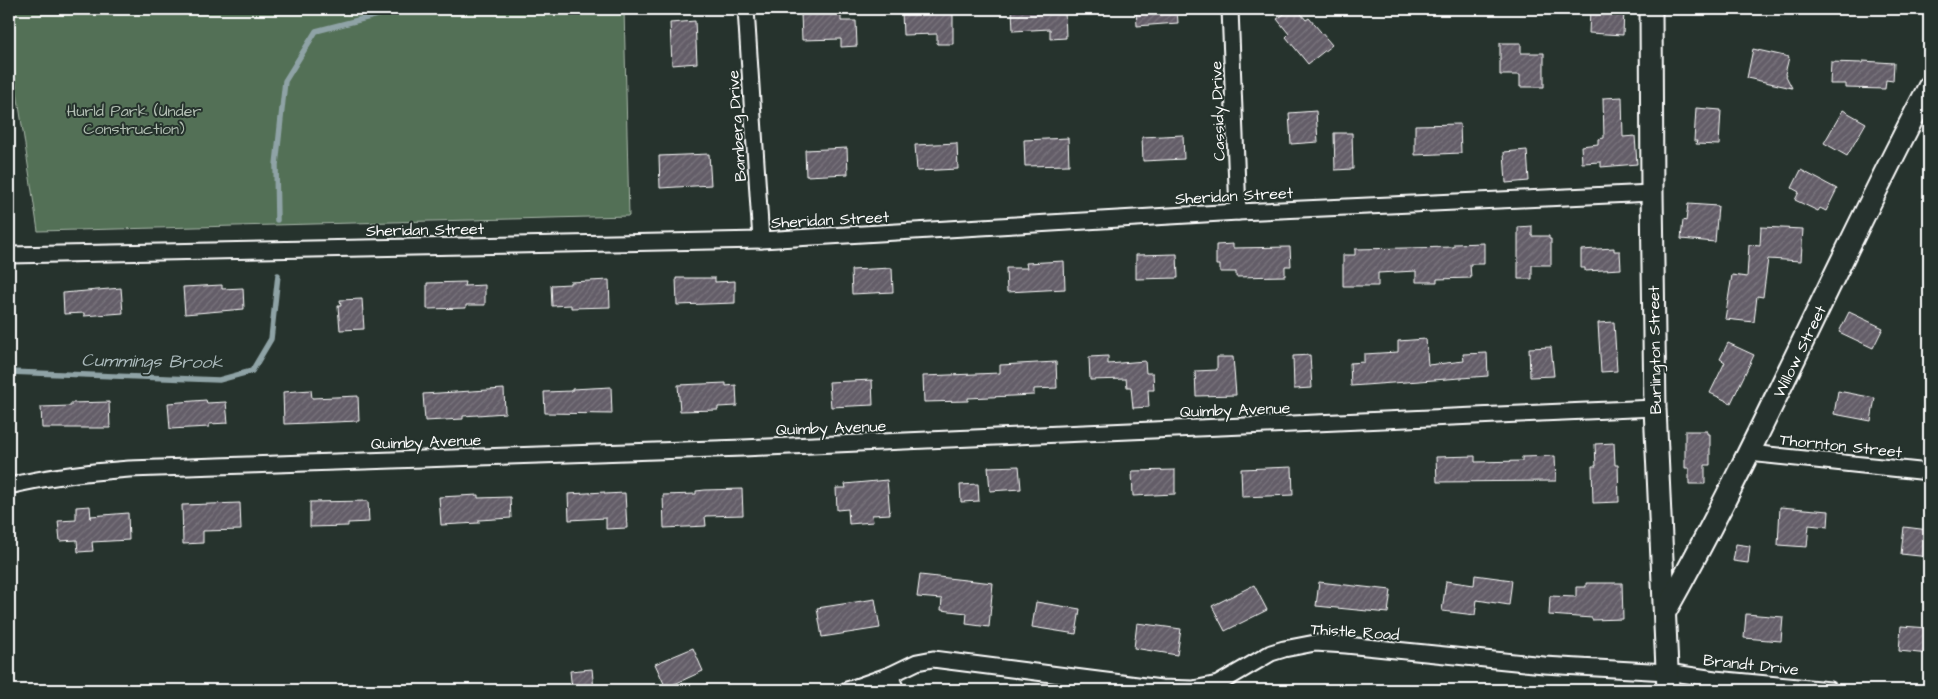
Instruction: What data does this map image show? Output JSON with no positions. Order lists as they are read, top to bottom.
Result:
{
  "streets": {
    "street": [
      "Cassidy Drive",
      "Bamberg Drive",
      "Sheridan Street",
      "Burlington Street",
      "Willow Street",
      "Quimby Avenue",
      "Thornton Street",
      "Thistle Road",
      "Brandt Drive"
    ]
  },
  "crossings": [
    ["Cassidy Drive", "Sheridan Street"],
    ["Bamberg Drive", "Sheridan Street"],
    ["Sheridan Street", "Burlington Street"],
    ["Burlington Street", "Willow Street"],
    ["Burlington Street", "Quimby Avenue"],
    ["Burlington Street", "Thistle Road"],
    ["Burlington Street", "Brandt Drive"],
    ["Willow Street", "Thornton Street"],
    ["Thistle Road", "Brandt Drive"]
  ],
  "water": ["Cummings Brook"],
  "parks": ["Hurld Park (Under Construction)"]
}
